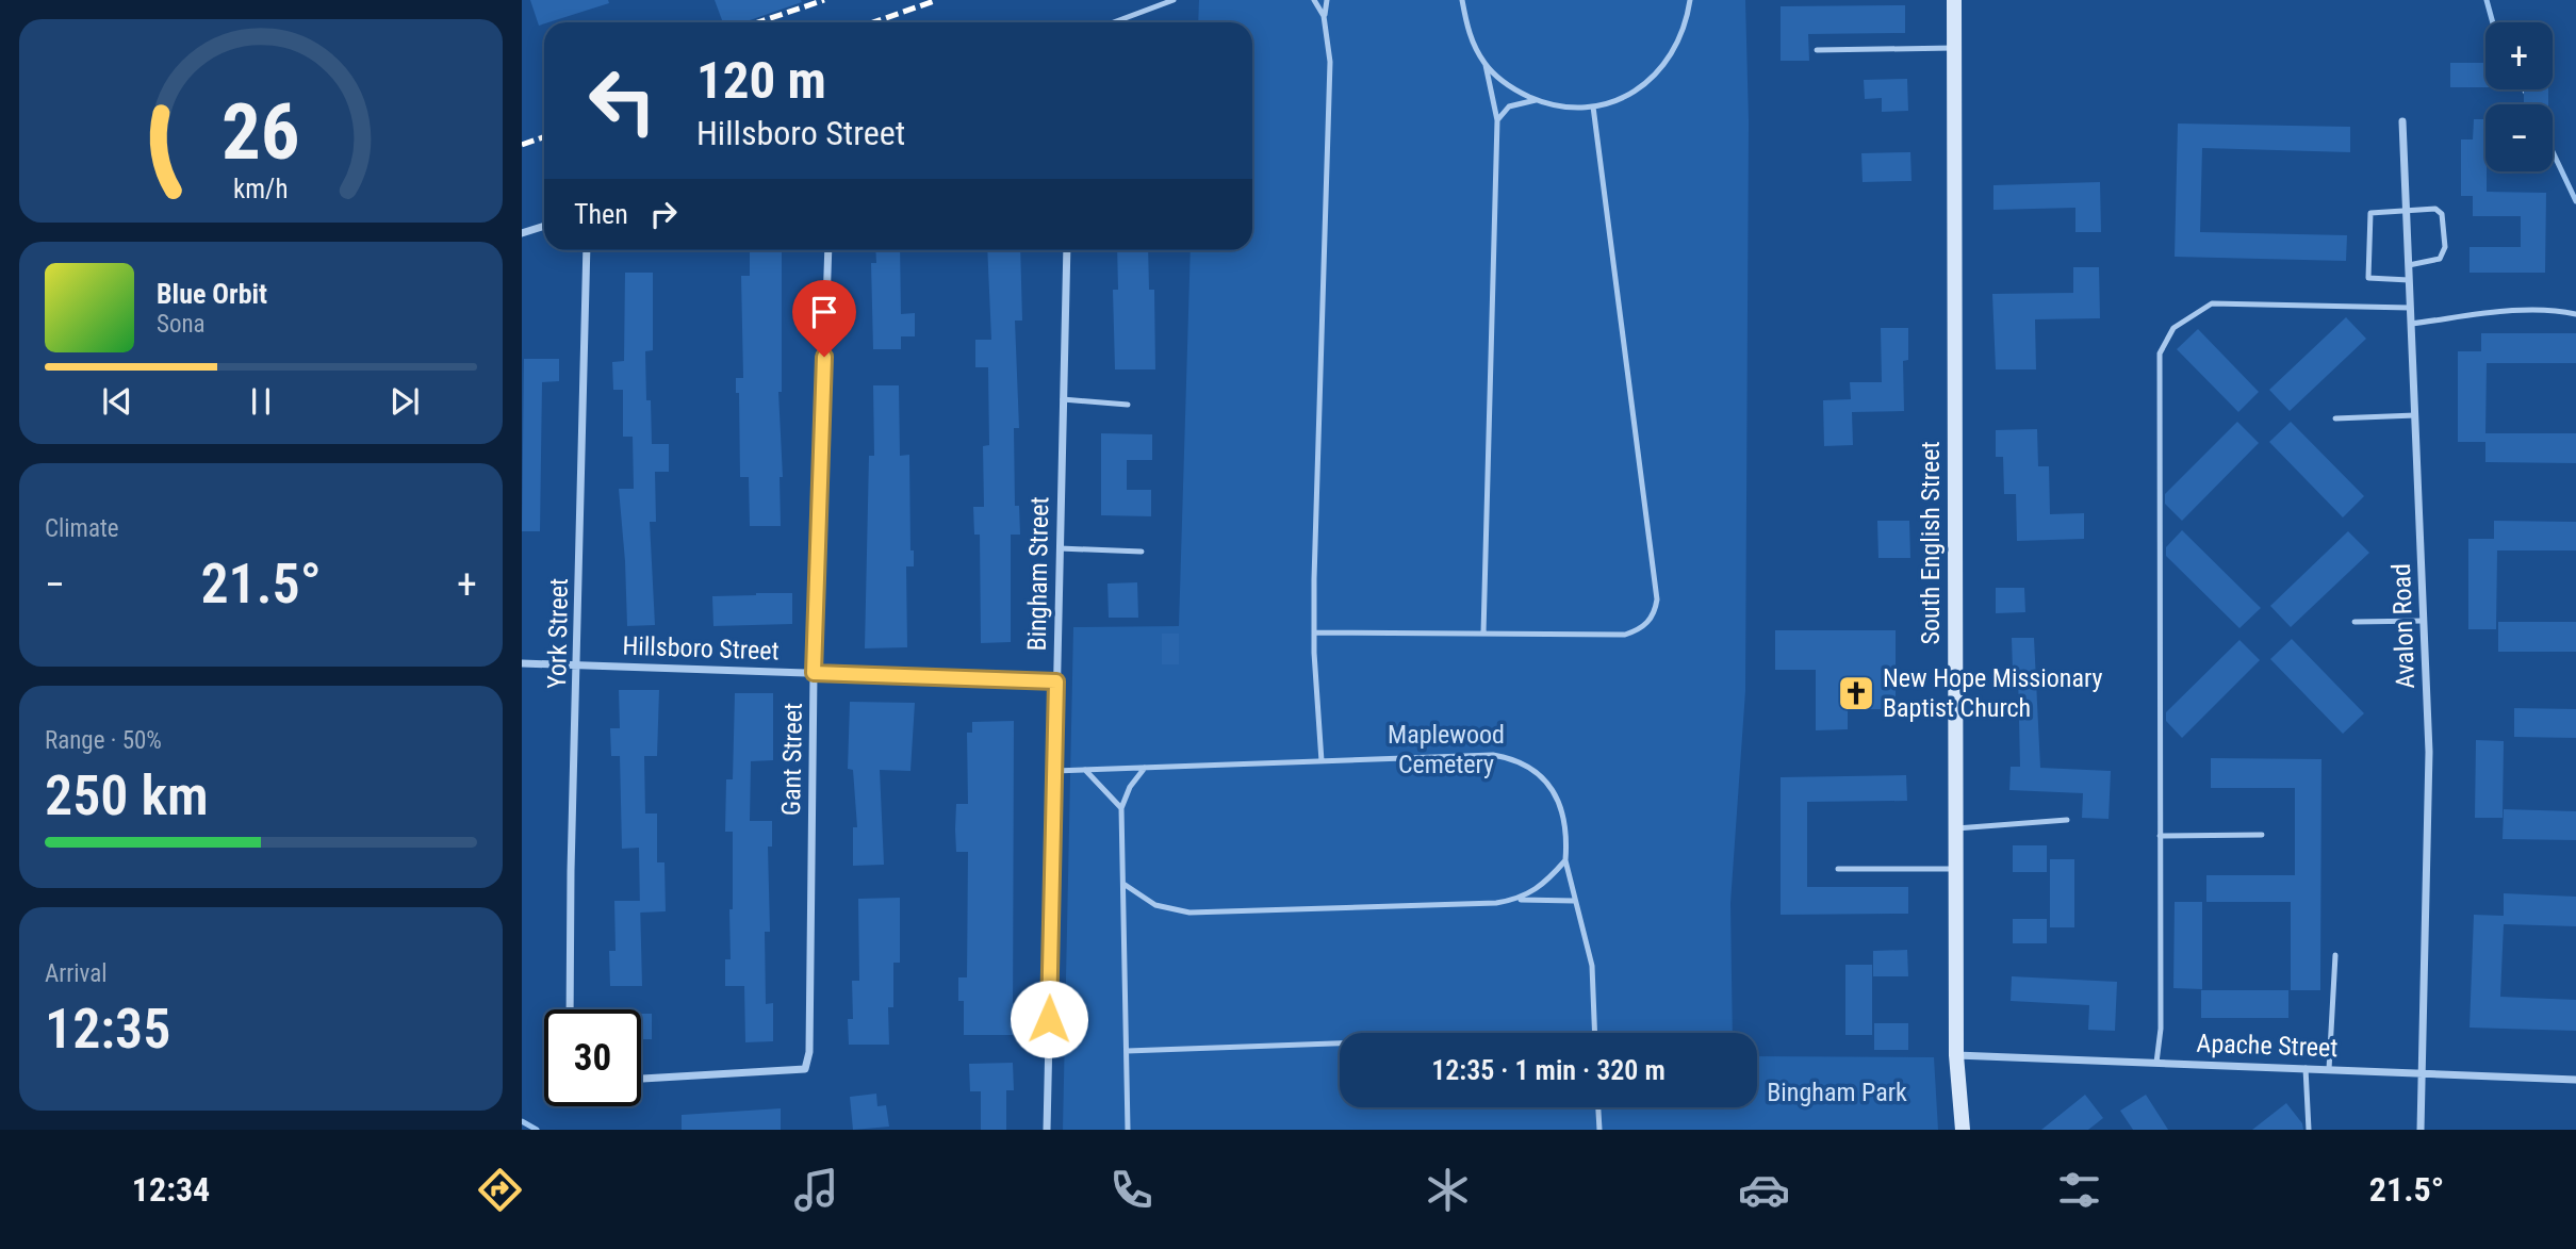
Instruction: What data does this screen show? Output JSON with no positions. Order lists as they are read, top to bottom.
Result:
{
  "streets": {
    "street": [
      "South English Street",
      "Bingham Street",
      "Avalon Road",
      "York Street",
      "Hillsboro Street",
      "Gant Street",
      "Apache Street"
    ]
  },
  "crossings": [
    ["South English Street", "Apache Street"],
    ["Bingham Street", "Hillsboro Street"],
    ["Avalon Road", "Apache Street"],
    ["York Street", "Hillsboro Street"],
    ["Hillsboro Street", "Gant Street"]
  ],
  "parks": ["Maplewood Cemetery", "Bingham Park"],
  "places": {
    "church": ["New Hope Missionary Baptist Church"]
  },
  "page": {
    "map_buttons": ["+", "−"],
    "turn": ["120 m", "Hillsboro Street"],
    "then": "Then",
    "song": ["Blue Orbit", "Sona"],
    "tile": [
      "Climate",
      ["Range · 50%", "250 km"],
      ["Arrival", "12:35"]
    ],
    "heat": ["−", "21.5°", "+"],
    "limit": "30",
    "trip": "12:35 · 1 min · 320 m",
    "tabs": ["12:34", "21.5°"],
    "gauge": ["26", "km/h"]
  }
}
